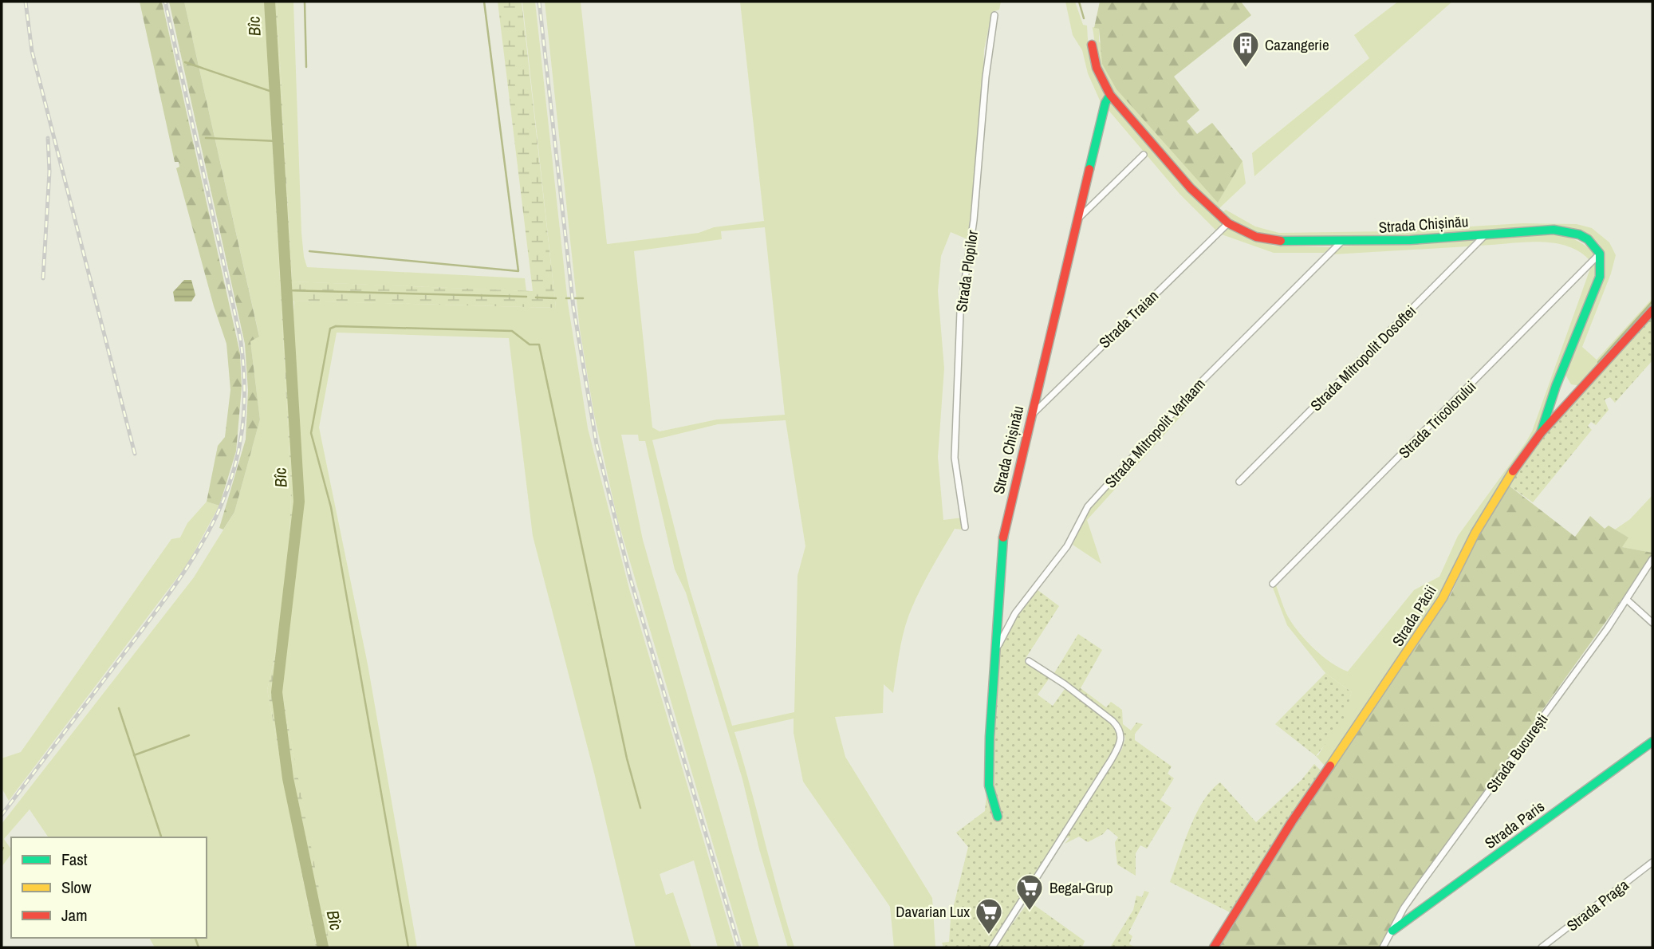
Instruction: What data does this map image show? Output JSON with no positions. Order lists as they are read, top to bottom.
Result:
{
  "streets": {
    "street": [
      "Strada Chișinău",
      "Strada Plopilor",
      "Strada Traian",
      "Strada Mitropolit Dosoftei",
      "Strada Tricolorului",
      "Strada Mitropolit Varlaam",
      "Strada Păcii",
      "Strada București",
      "Strada Paris",
      "Strada Praga"
    ]
  },
  "crossings": [
    ["Strada Chișinău", "Strada Traian"],
    ["Strada Chișinău", "Strada Mitropolit Dosoftei"],
    ["Strada Chișinău", "Strada Tricolorului"],
    ["Strada Chișinău", "Strada Mitropolit Varlaam"],
    ["Strada București", "Strada Paris"]
  ],
  "water": ["Bîc"],
  "places": {
    "building": ["Cazangerie"],
    "supermarket": ["Begal-Grup", "Davarian Lux"]
  },
  "legend": ["Fast", "Slow", "Jam"]
}
